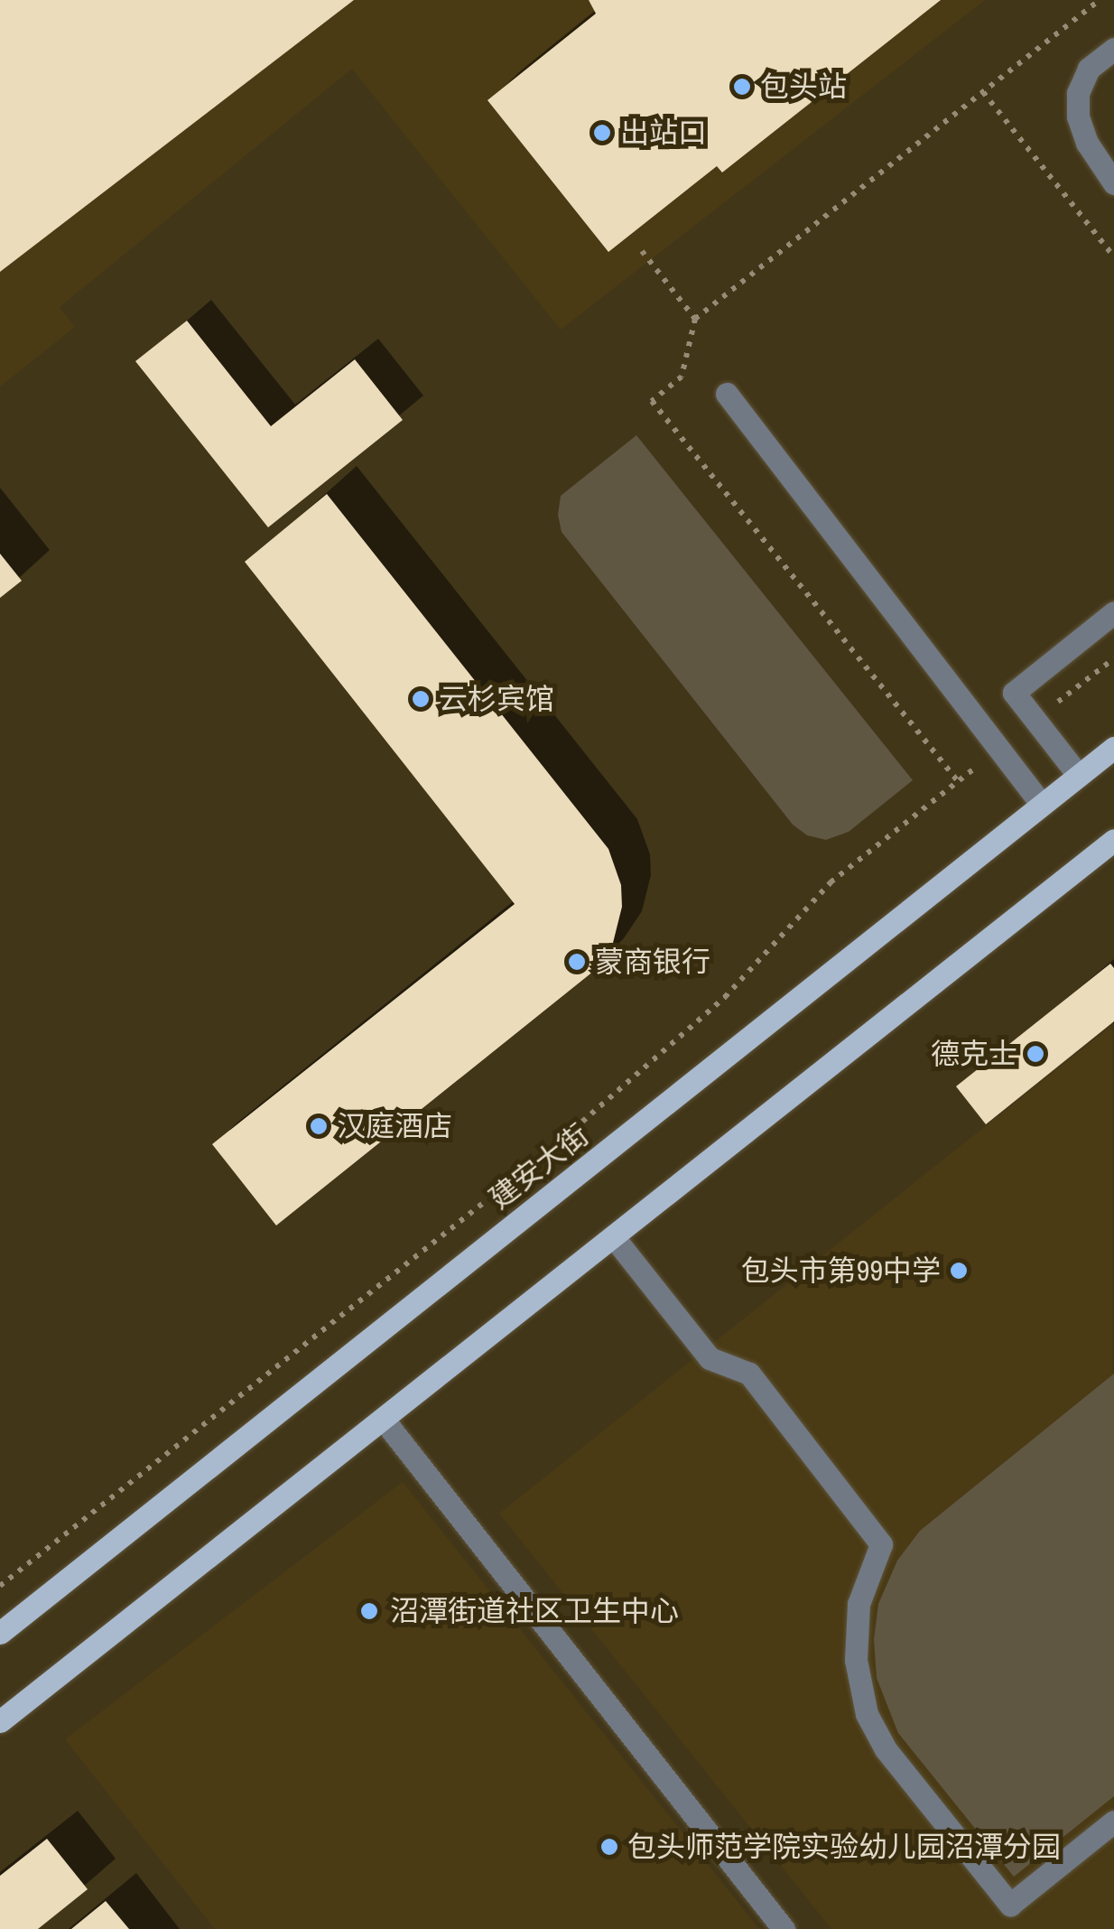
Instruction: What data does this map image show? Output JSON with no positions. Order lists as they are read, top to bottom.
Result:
{
  "streets": {
    "main road": ["建安大街"]
  },
  "places": [
    "包头站",
    "出站口",
    "云杉宾馆",
    "蒙商银行",
    "德克士",
    "汉庭酒店",
    "包头市第99中学",
    "沼潭街道社区卫生中心",
    "包头师范学院实验幼儿园沼潭分园"
  ]
}
